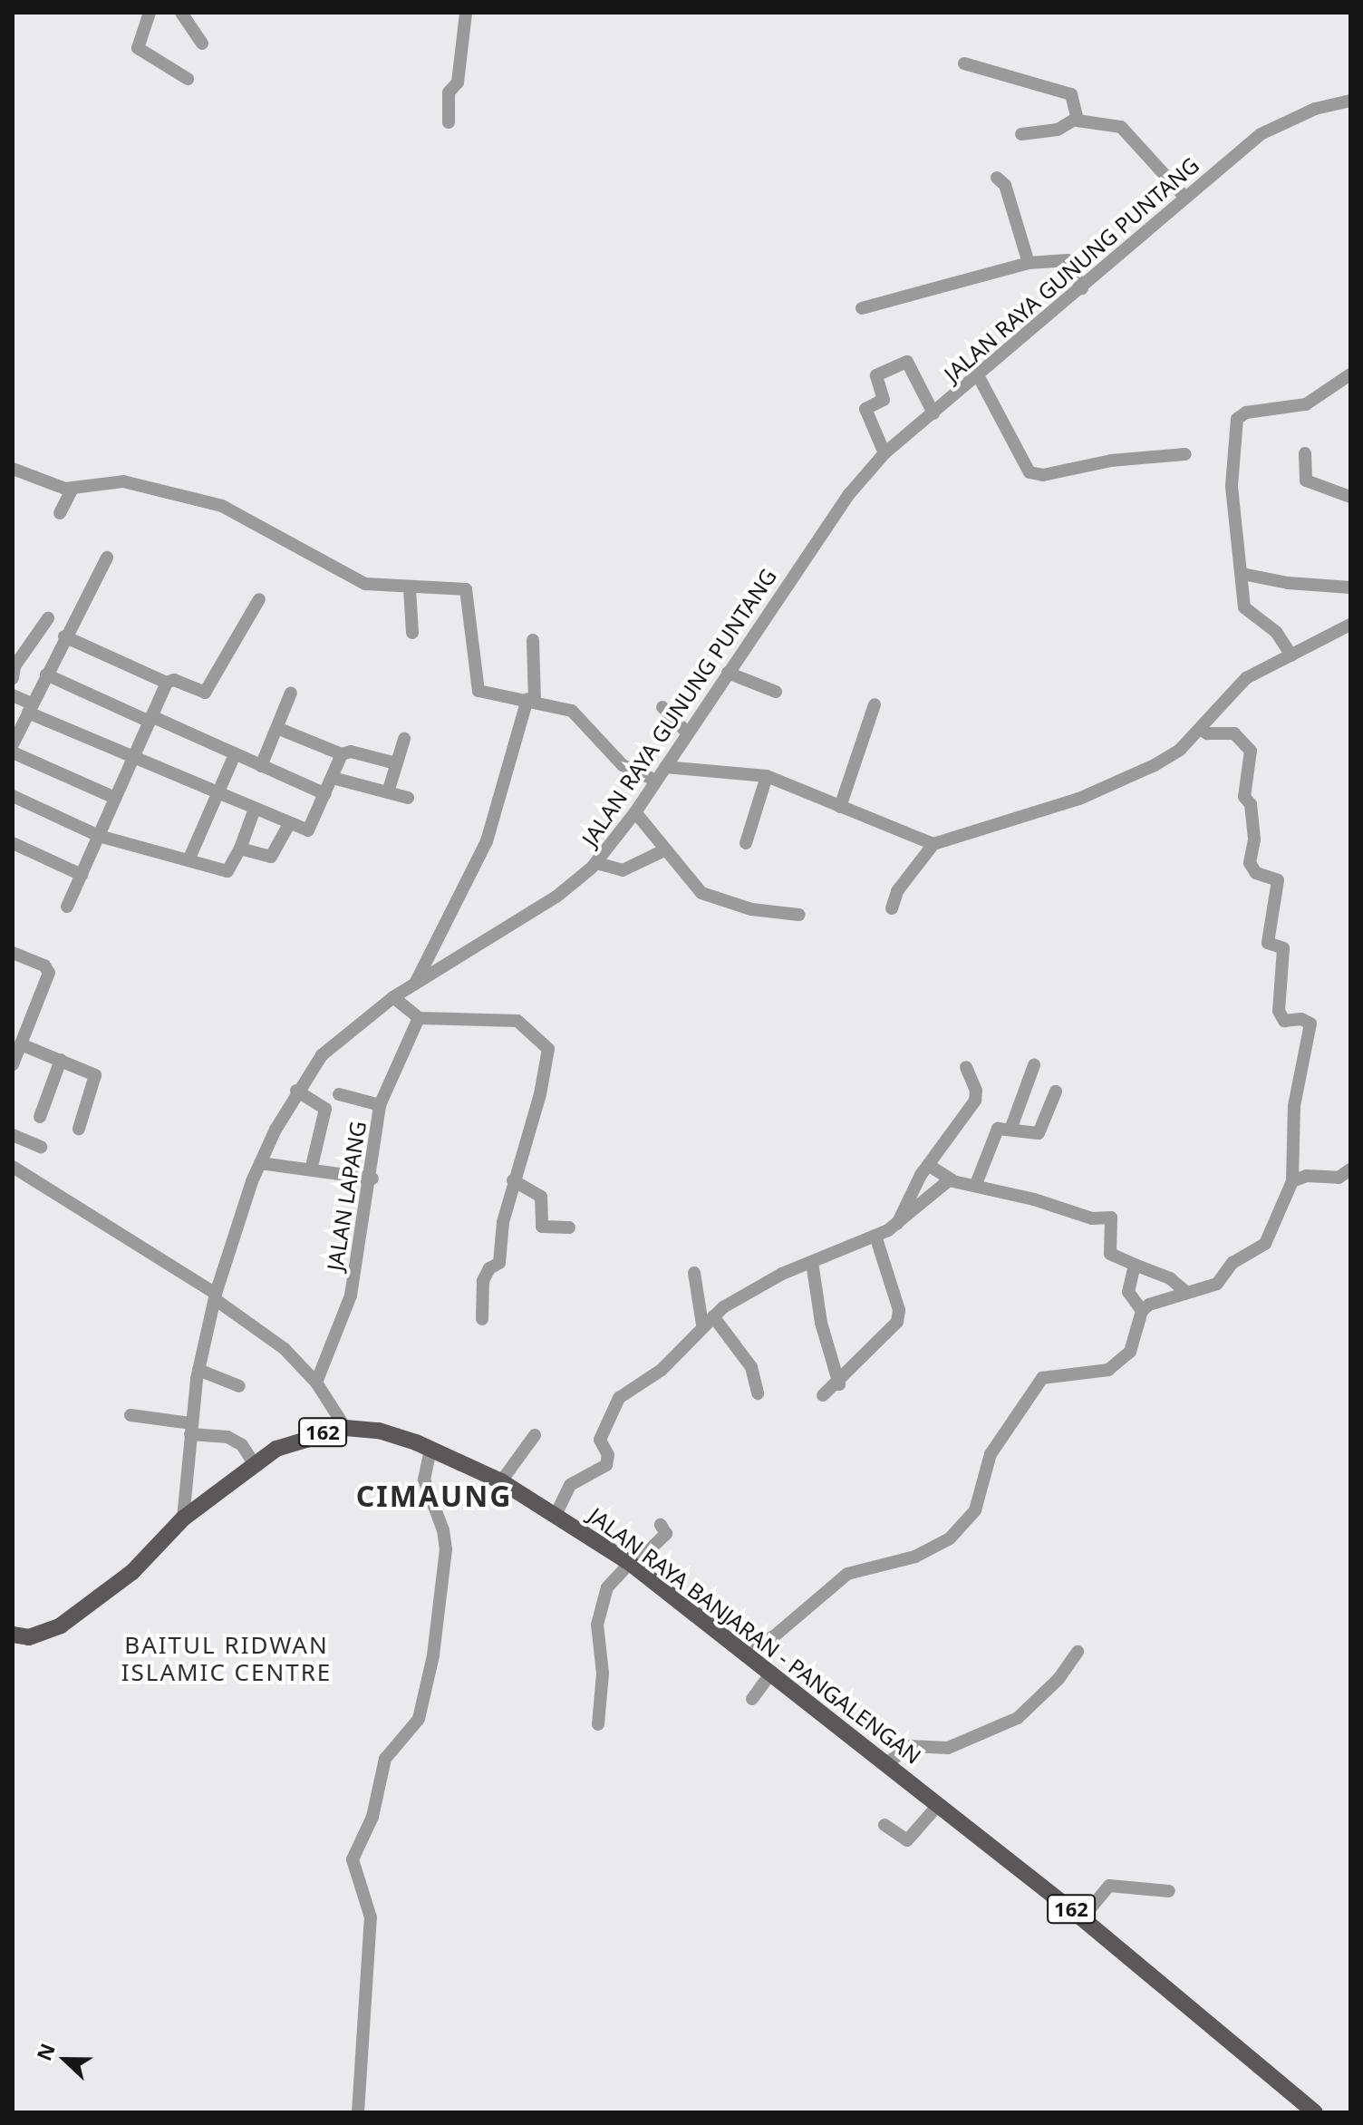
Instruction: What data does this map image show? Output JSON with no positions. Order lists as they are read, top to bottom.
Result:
{
  "streets": {
    "main road": ["162", "JALAN RAYA BANJARAN - PANGALENGAN"],
    "street": ["JALAN RAYA GUNUNG PUNTANG", "JALAN LAPANG"]
  },
  "crossings": [
    ["JALAN RAYA GUNUNG PUNTANG", "JALAN RAYA BANJARAN - PANGALENGAN"]
  ],
  "districts": ["CIMAUNG", "BAITUL RIDWAN ISLAMIC CENTRE"],
  "north": "left"
}
